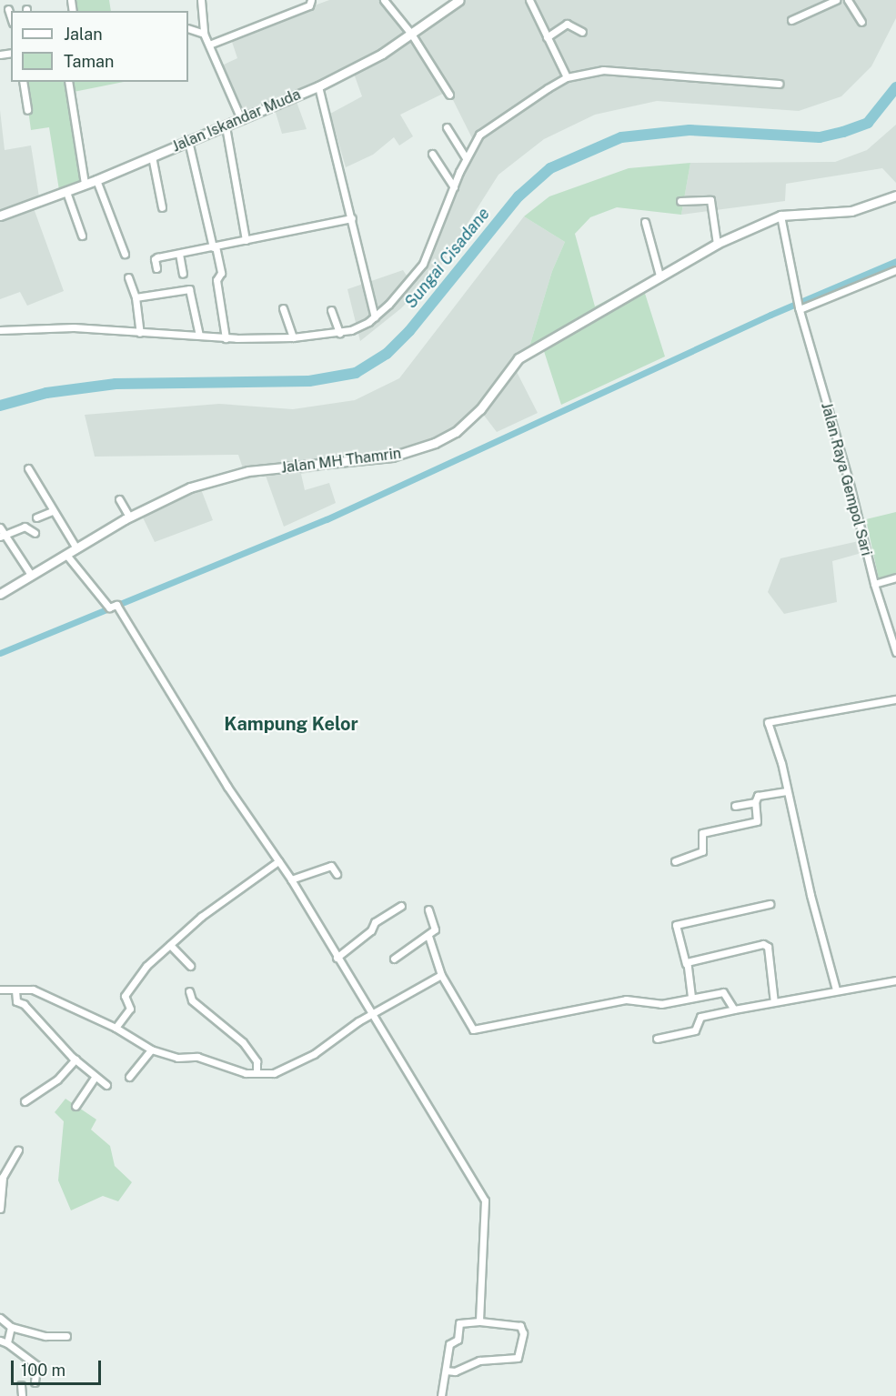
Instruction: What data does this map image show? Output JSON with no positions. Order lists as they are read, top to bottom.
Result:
{
  "streets": {
    "street": ["Jalan Iskandar Muda", "Jalan MH Thamrin", "Jalan Raya Gempol Sari"]
  },
  "crossings": [
    ["Jalan MH Thamrin", "Jalan Raya Gempol Sari"]
  ],
  "districts": ["Kampung Kelor"],
  "water": ["Sungai Cisadane"],
  "legend": ["Jalan", "Taman"],
  "scale_bar": "100 m"
}
